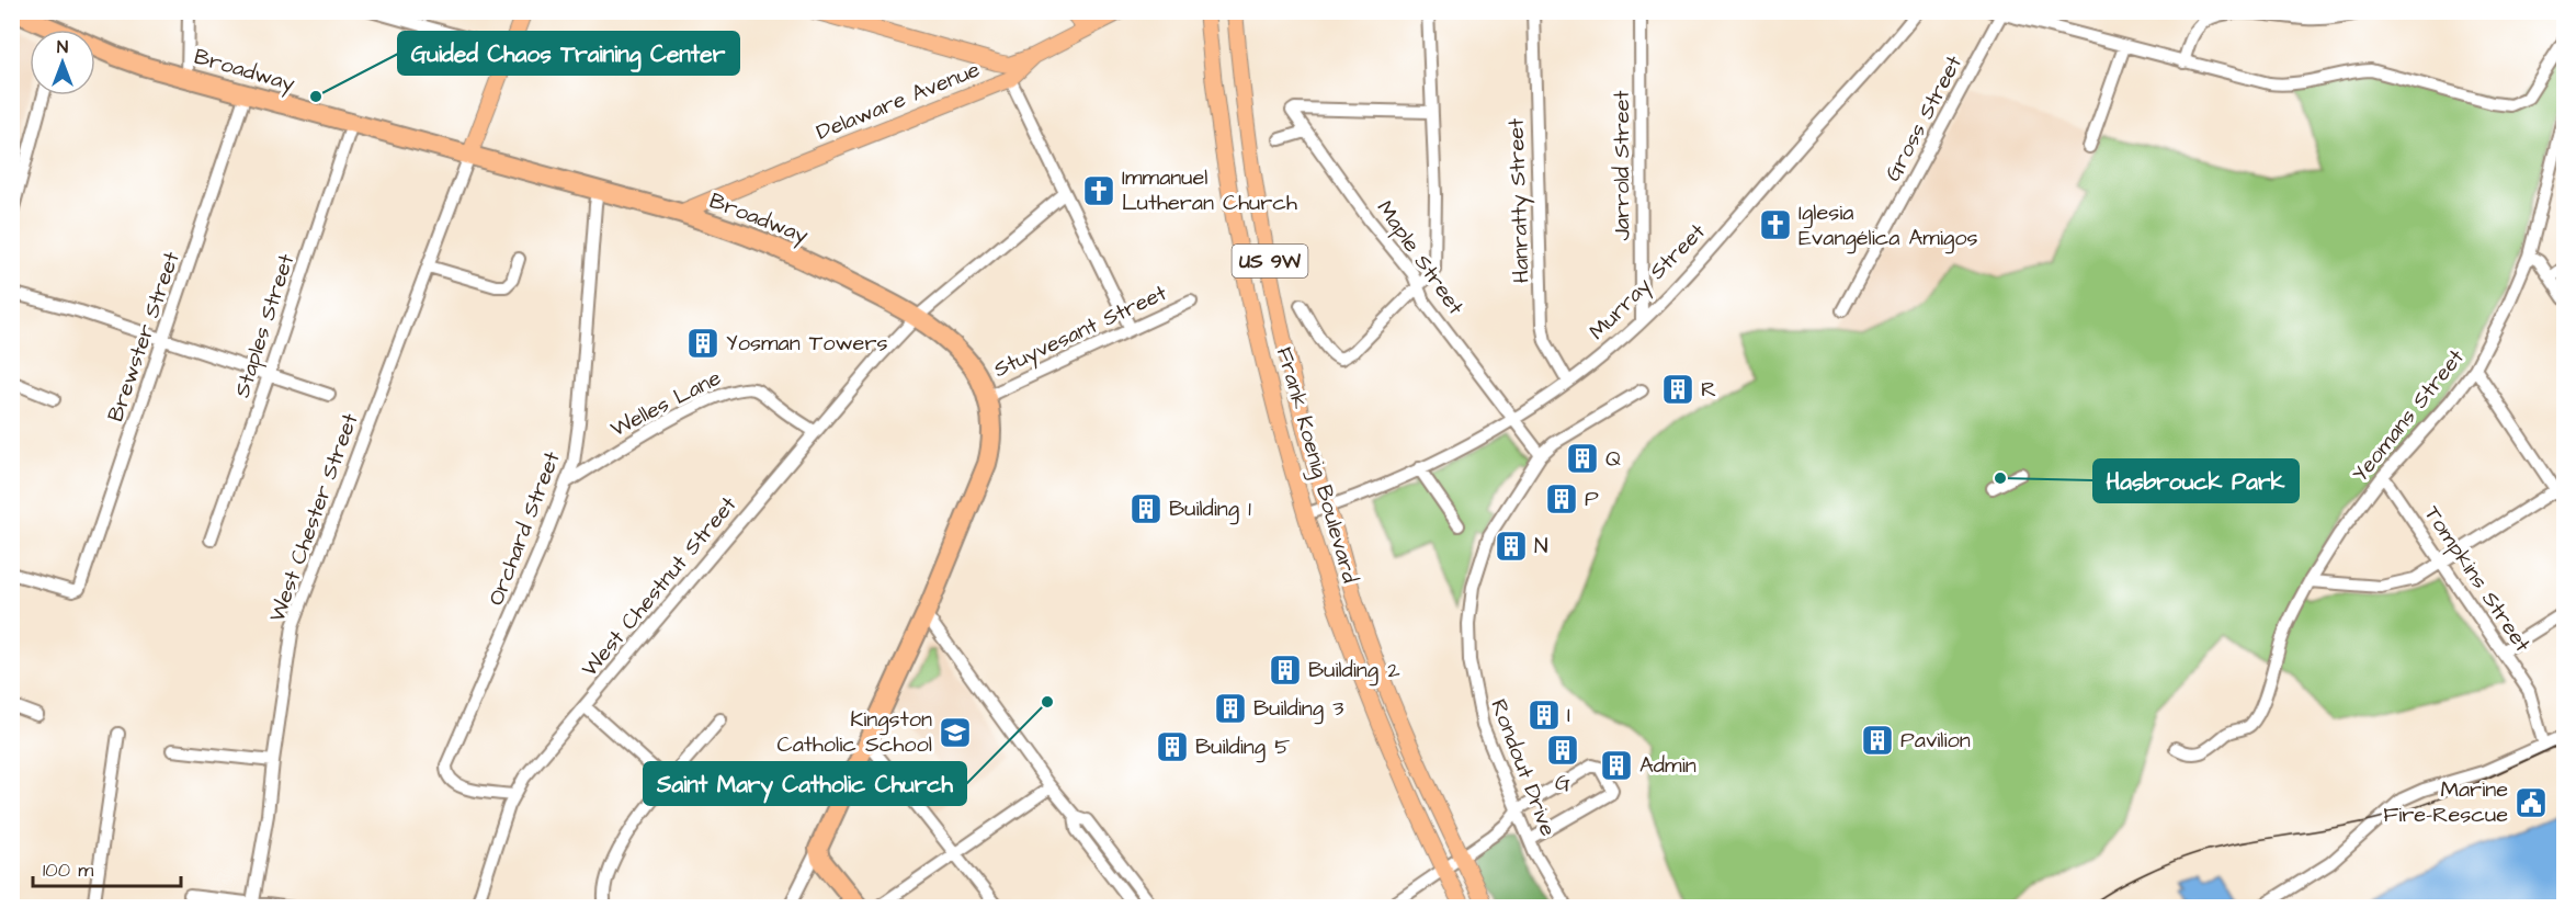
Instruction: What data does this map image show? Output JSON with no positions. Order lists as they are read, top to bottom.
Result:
{
  "streets": {
    "highway": ["Broadway"],
    "main road": ["Delaware Avenue", "US 9W", "Frank Koenig Boulevard"],
    "street": [
      "Gross Street",
      "Jarrold Street",
      "Hanratty Street",
      "Maple Street",
      "Murray Street",
      "Staples Street",
      "Stuyvesant Street",
      "Brewster Street",
      "Welles Lane",
      "Yeomans Street",
      "West Chester Street",
      "Orchard Street",
      "Tompkins Street",
      "West Chestnut Street",
      "Rondout Drive"
    ]
  },
  "crossings": [
    ["Broadway", "Delaware Avenue"],
    ["Broadway", "Staples Street"],
    ["Broadway", "Stuyvesant Street"],
    ["Broadway", "Brewster Street"],
    ["Broadway", "West Chester Street"],
    ["Broadway", "Orchard Street"],
    ["Broadway", "West Chestnut Street"],
    ["Jarrold Street", "Murray Street"],
    ["Hanratty Street", "Murray Street"],
    ["Maple Street", "Murray Street"],
    ["Murray Street", "Frank Koenig Boulevard"],
    ["Welles Lane", "Orchard Street"],
    ["Welles Lane", "West Chestnut Street"],
    ["Yeomans Street", "Tompkins Street"],
    ["Orchard Street", "West Chestnut Street"]
  ],
  "places": {
    "other": ["Guided Chaos Training Center", "Hasbrouck Park", "Saint Mary Catholic Church"],
    "church": ["Immanuel Lutheran Church", "Iglesia Evangélica Amigos"],
    "building": [
      "Yosman Towers",
      "R",
      "Q",
      "P",
      "Building 1",
      "N",
      "Building 2",
      "Building 3",
      "I",
      "Pavilion",
      "Building 5",
      "G",
      "Admin"
    ],
    "school or university": ["Kingston Catholic School"],
    "public building": ["Marine Fire-Rescue"]
  },
  "scale_bar": "100 m",
  "north": "top"
}
